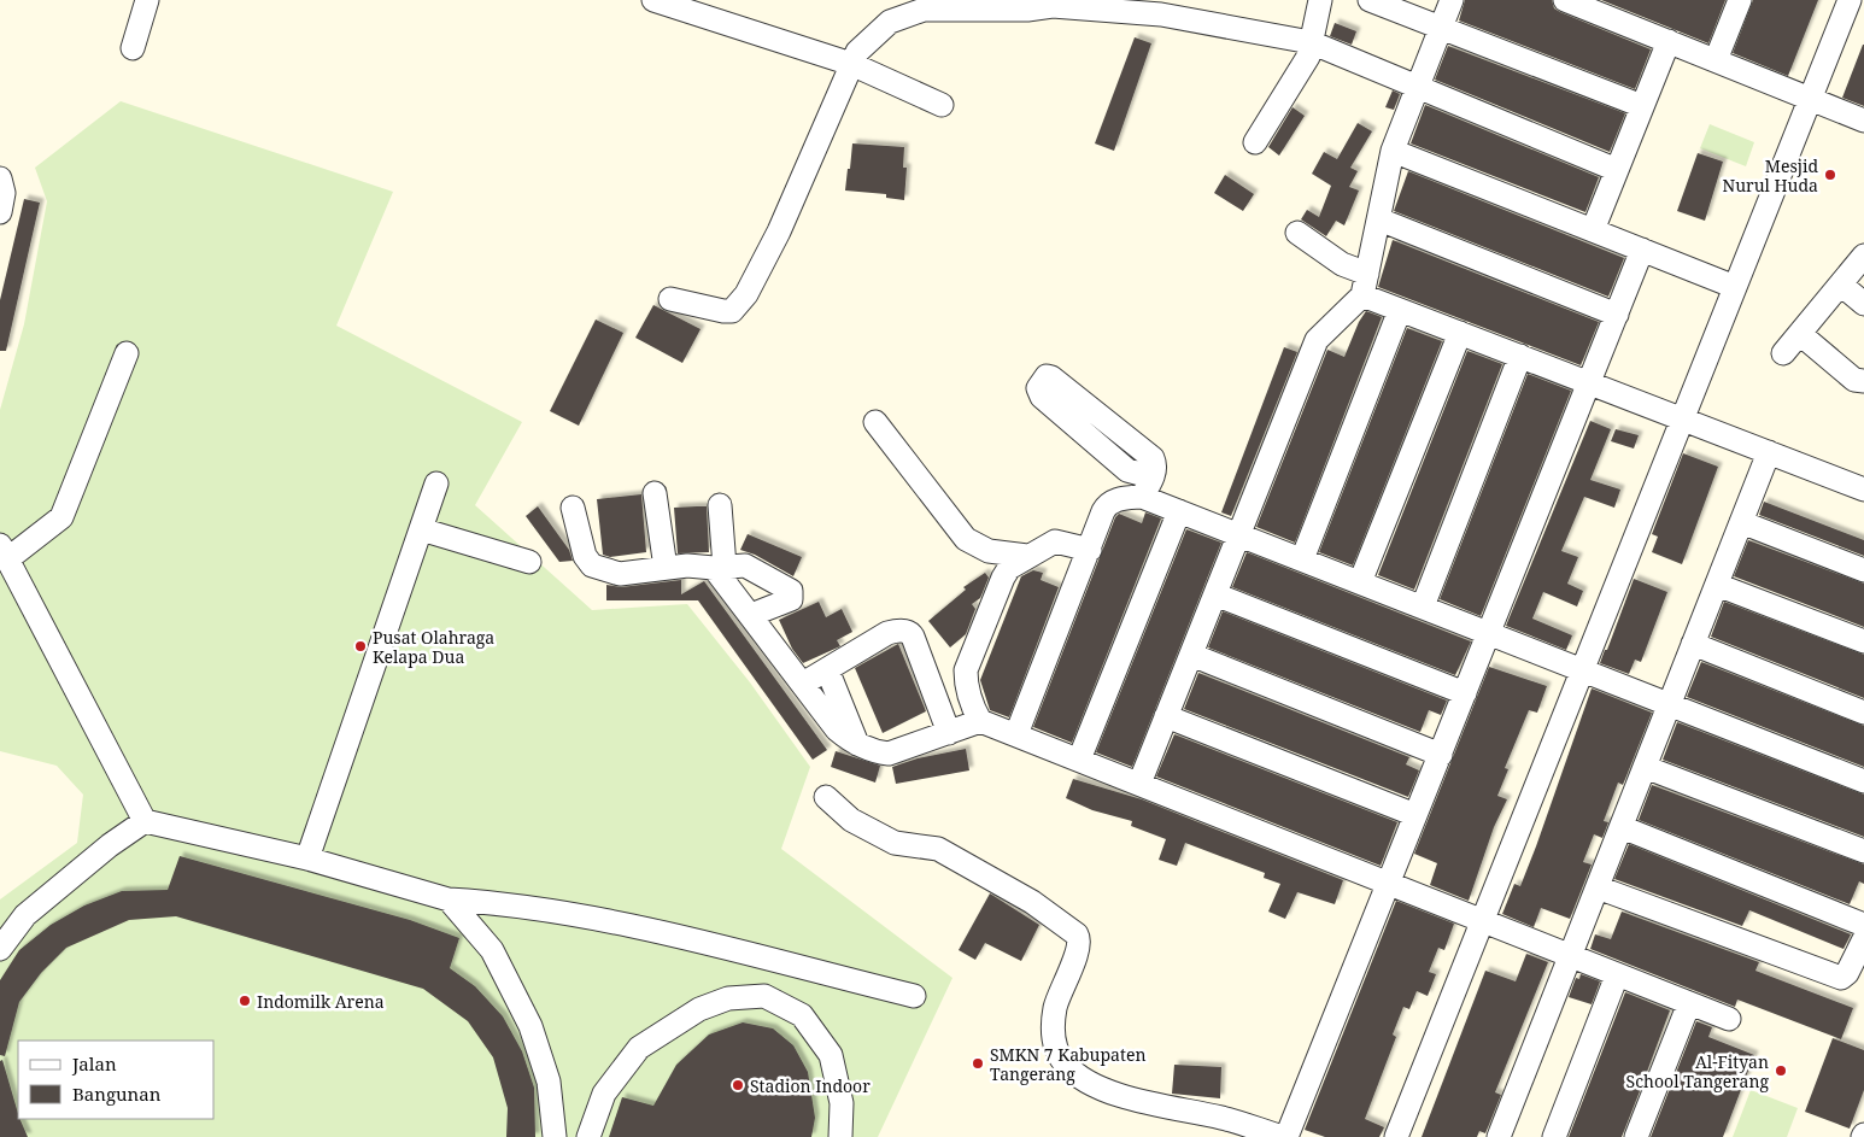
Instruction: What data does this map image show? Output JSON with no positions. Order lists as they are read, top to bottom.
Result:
{
  "places": [
    "Mesjid Nurul Huda",
    "Pusat Olahraga Kelapa Dua",
    "Indomilk Arena",
    "SMKN 7 Kabupaten Tangerang",
    "Al-Fityan School Tangerang",
    "Stadion Indoor"
  ],
  "legend": ["Jalan", "Bangunan"]
}
